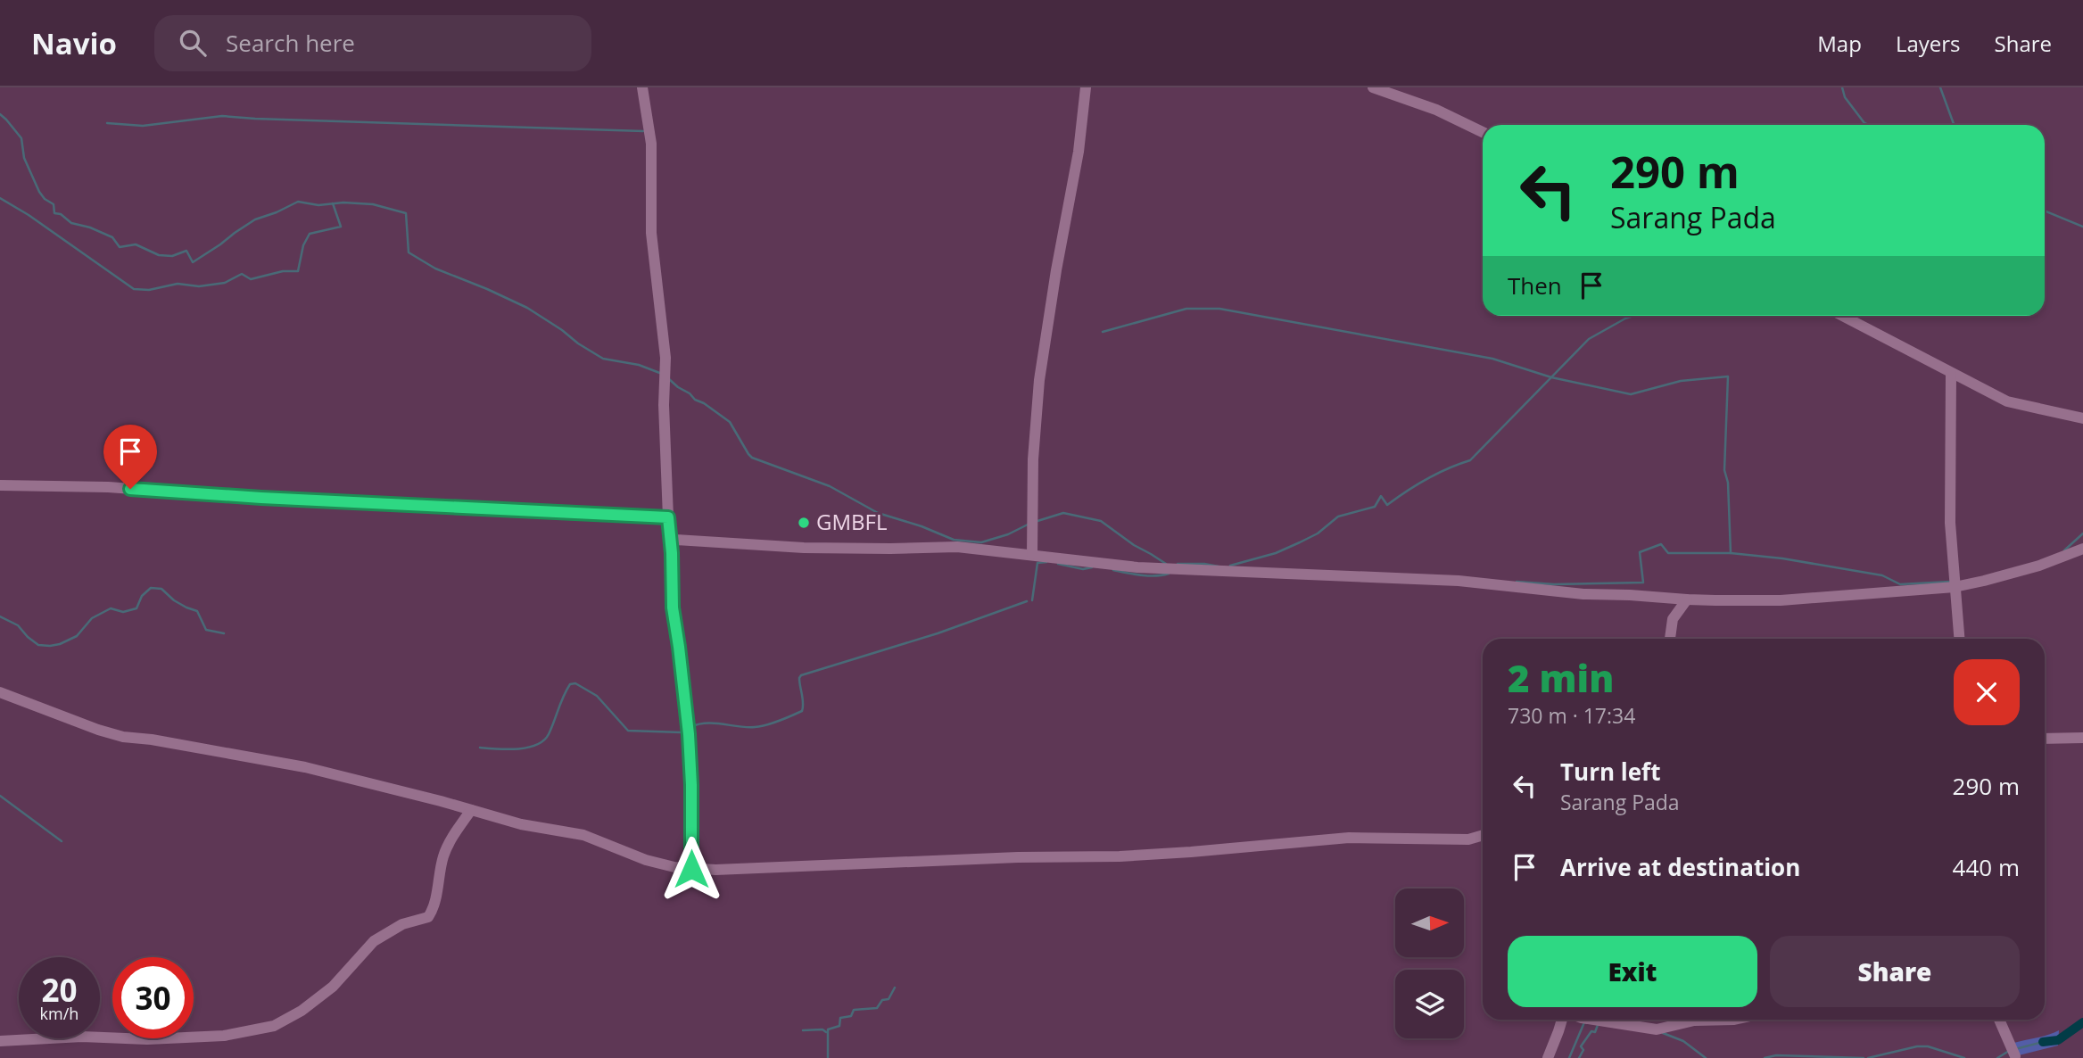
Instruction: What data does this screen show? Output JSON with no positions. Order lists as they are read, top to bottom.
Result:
{
  "places": ["GMBFL"],
  "north": "right",
  "page": {
    "header": "Navio",
    "search": "Search here",
    "nav": ["Map", "Layers", "Share"],
    "turn": ["290 m", "Sarang Pada"],
    "then": "Then",
    "heading": ["2 min", "730 m · 17:34"],
    "list": [
      {
        "name": "Turn left",
        "note": "Sarang Pada",
        "value": "290 m"
      },
      {
        "name": "Arrive at destination",
        "value": "440 m"
      }
    ],
    "buttons": ["Exit", "Share"],
    "speed": "20 km/h",
    "limit": "30"
  }
}
